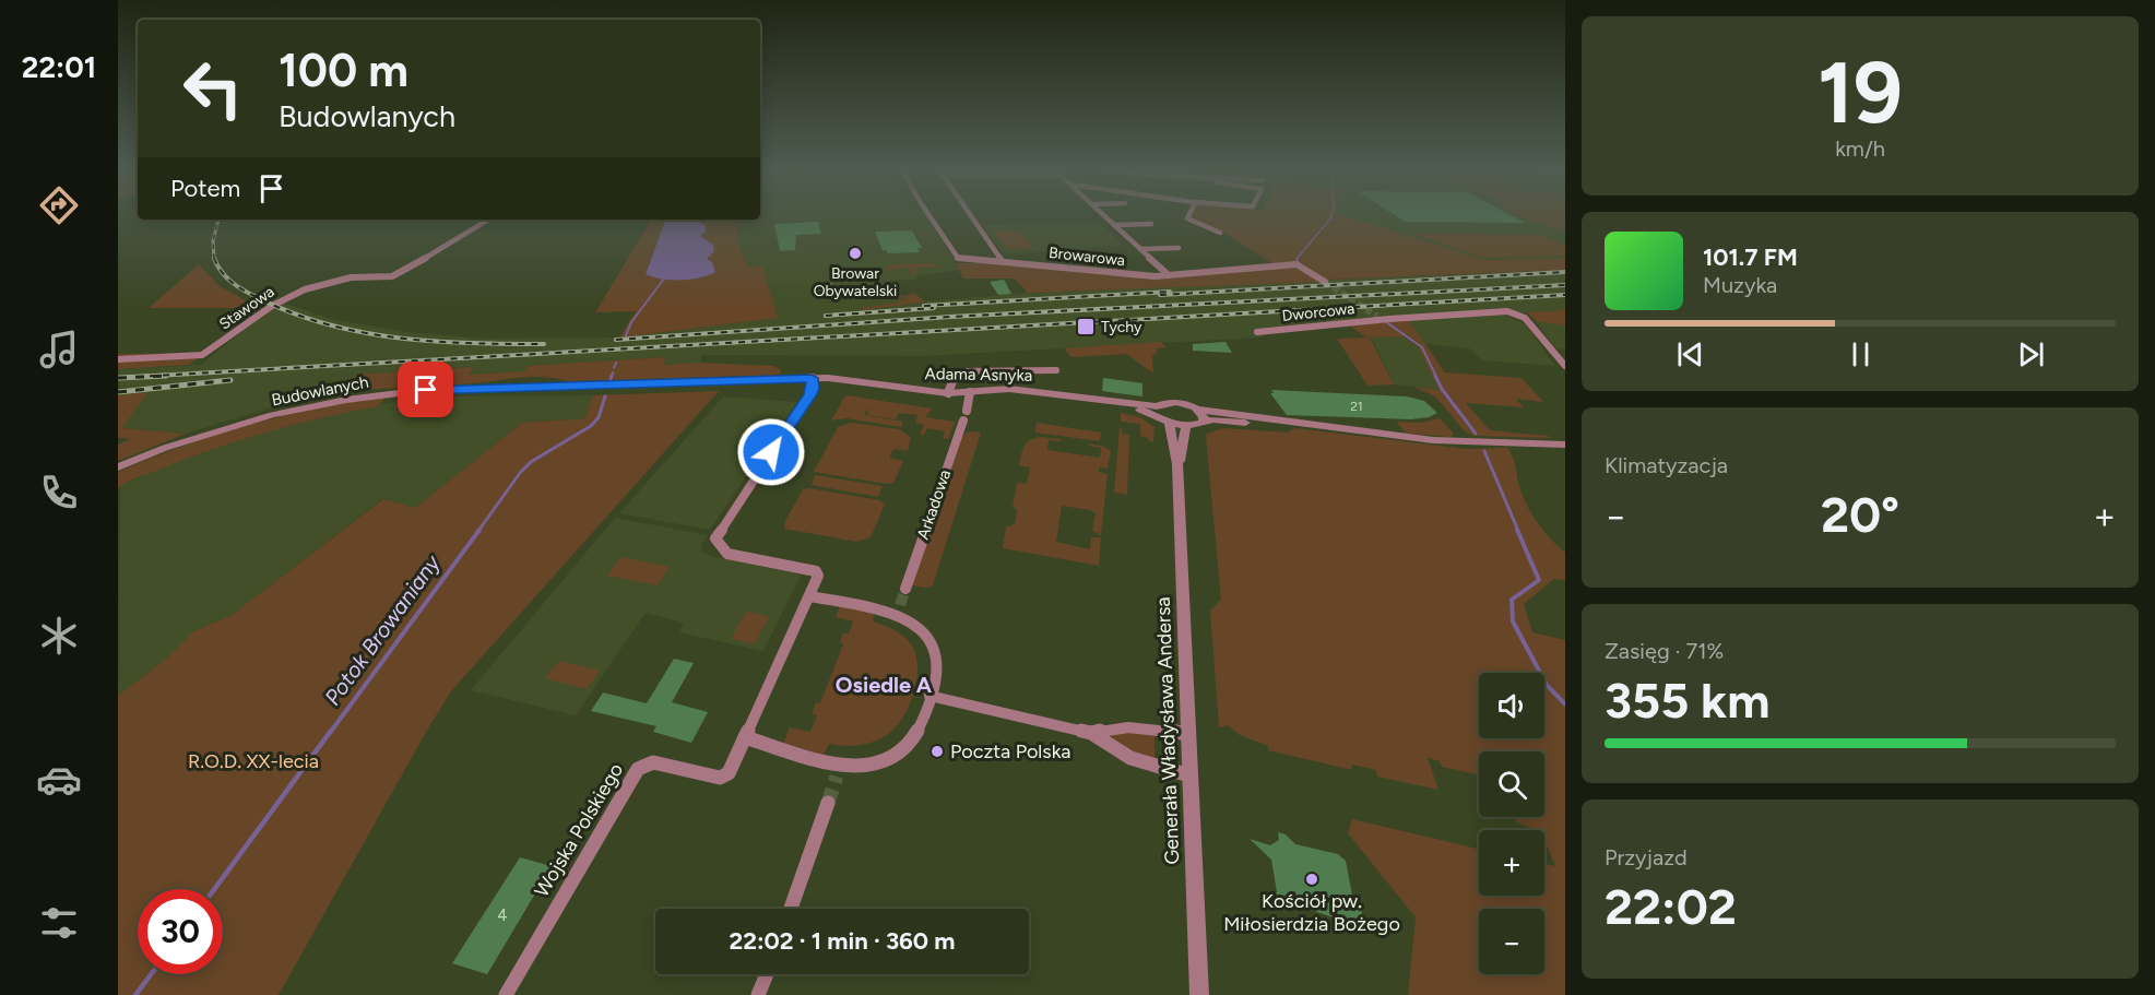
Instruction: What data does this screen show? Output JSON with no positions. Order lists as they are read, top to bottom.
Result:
{
  "streets": {
    "street": [
      "Browarowa",
      "Stawowa",
      "Dworcowa",
      "Adama Asnyka",
      "Budowlanych",
      "Arkadowa",
      "Generała Władysława Andersa",
      "Wojska Polskiego"
    ]
  },
  "crossings": [
    ["Adama Asnyka", "Budowlanych"],
    ["Adama Asnyka", "Arkadowa"]
  ],
  "districts": ["Osiedle A"],
  "water": ["Potok Browaniany"],
  "parks": ["R.O.D. XX-lecia"],
  "places": {
    "other": ["Browar Obywatelski", "Poczta Polska", "Kościół pw. Miłosierdzia Bożego"],
    "transit": ["Tychy"]
  },
  "house_numbers": ["21", "4"],
  "page": {
    "tabs": "22:01",
    "tile": [
      ["19", "km/h"],
      "Klimatyzacja",
      ["Zasięg · 71%", "355 km"],
      ["Przyjazd", "22:02"]
    ],
    "turn": ["100 m", "Budowlanych"],
    "then": "Potem",
    "song": ["101.7 FM", "Muzyka"],
    "heat": ["−", "20°", "+"],
    "map_buttons": ["+", "−"],
    "limit": "30",
    "trip": "22:02 · 1 min · 360 m"
  }
}
